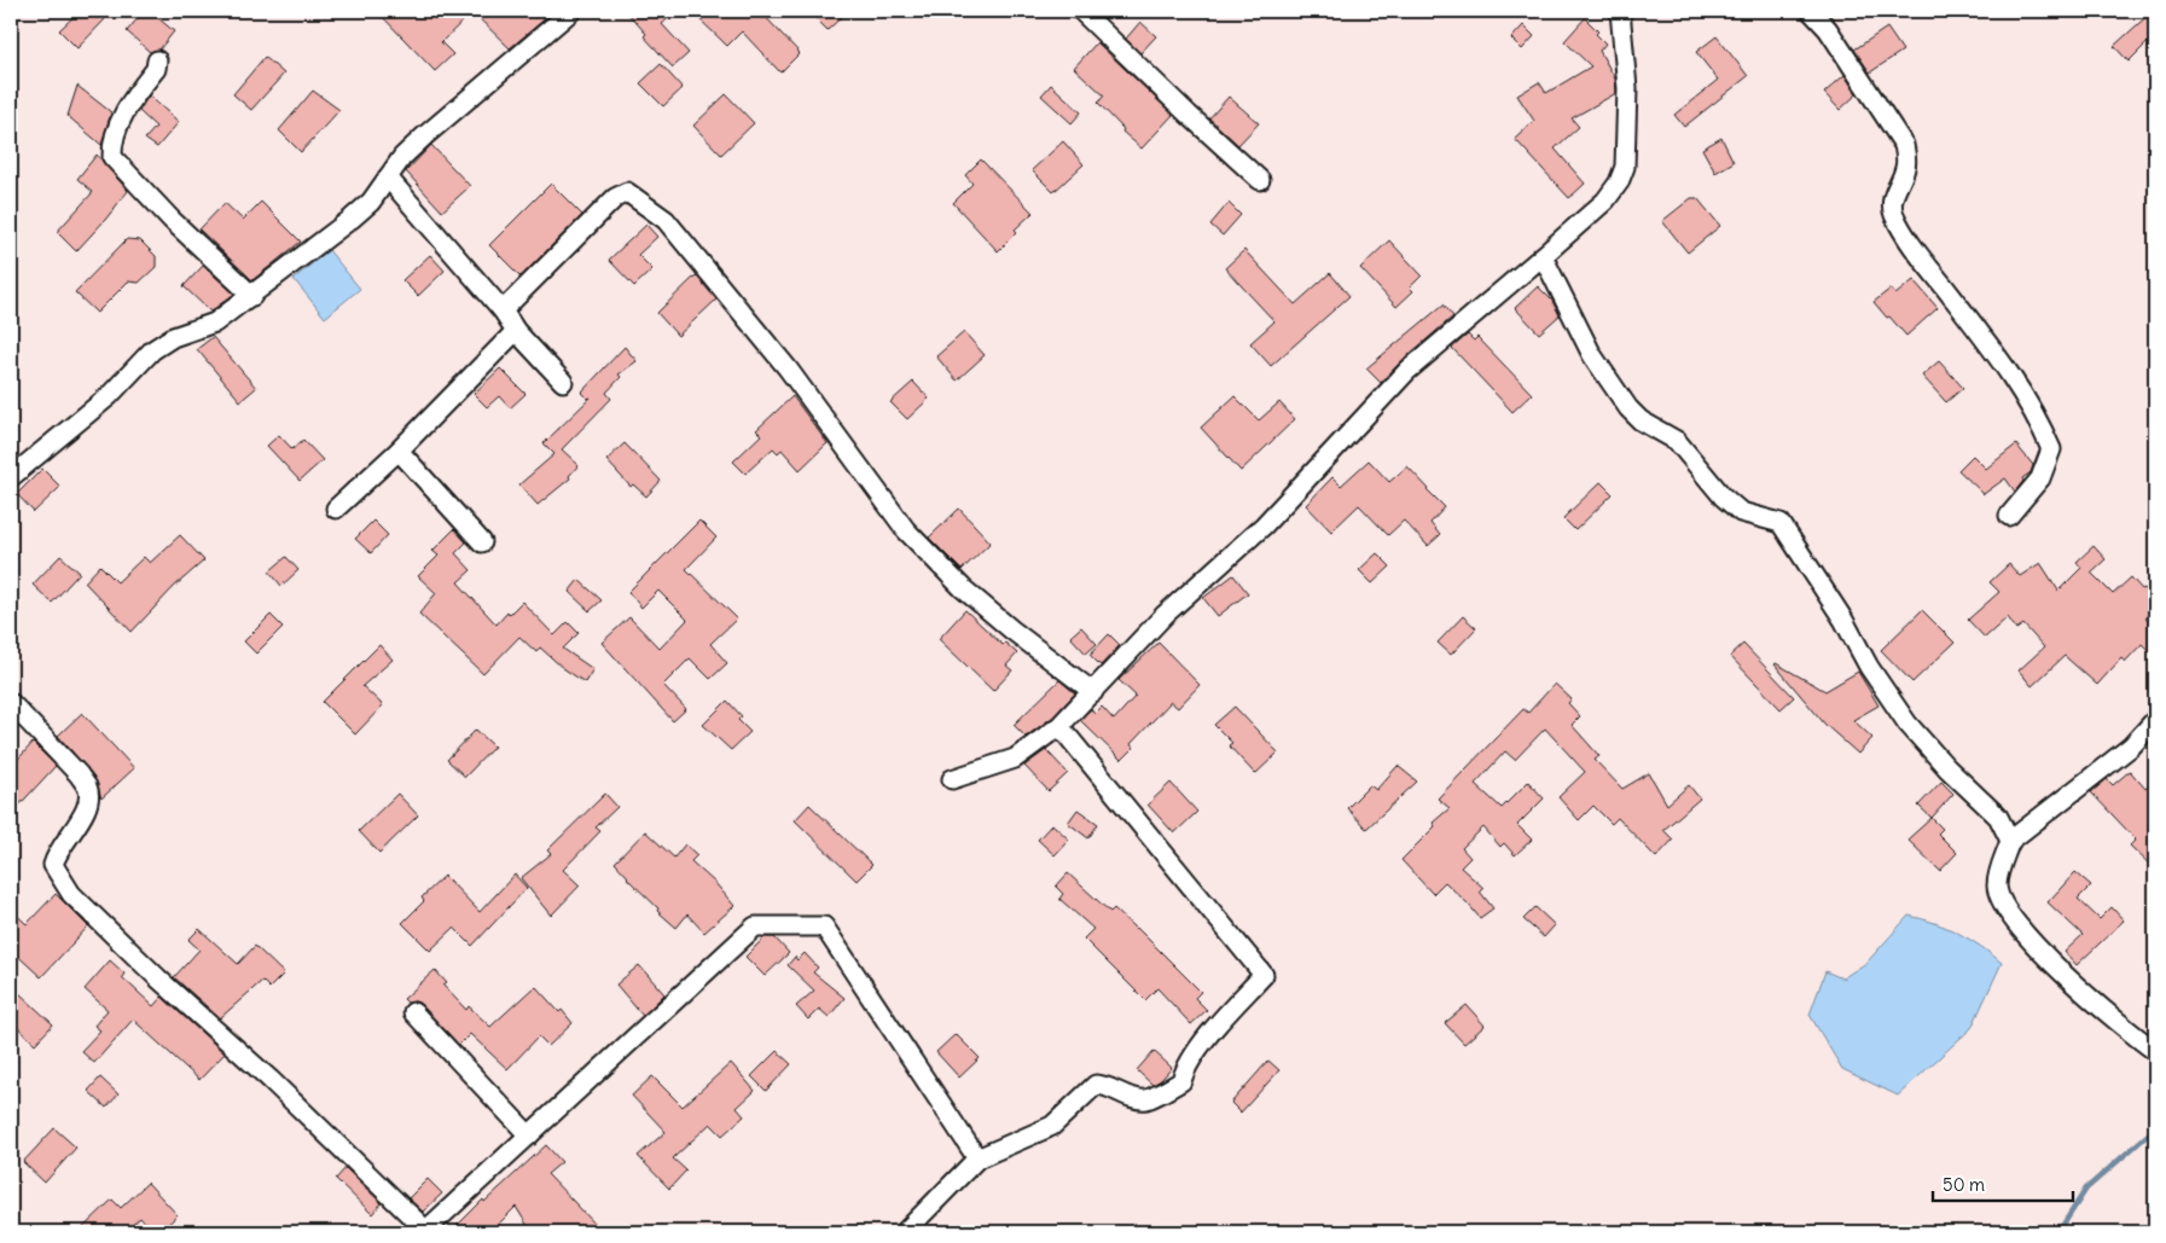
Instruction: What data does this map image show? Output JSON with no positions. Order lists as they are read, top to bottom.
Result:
{
  "scale_bar": "50 m"
}
